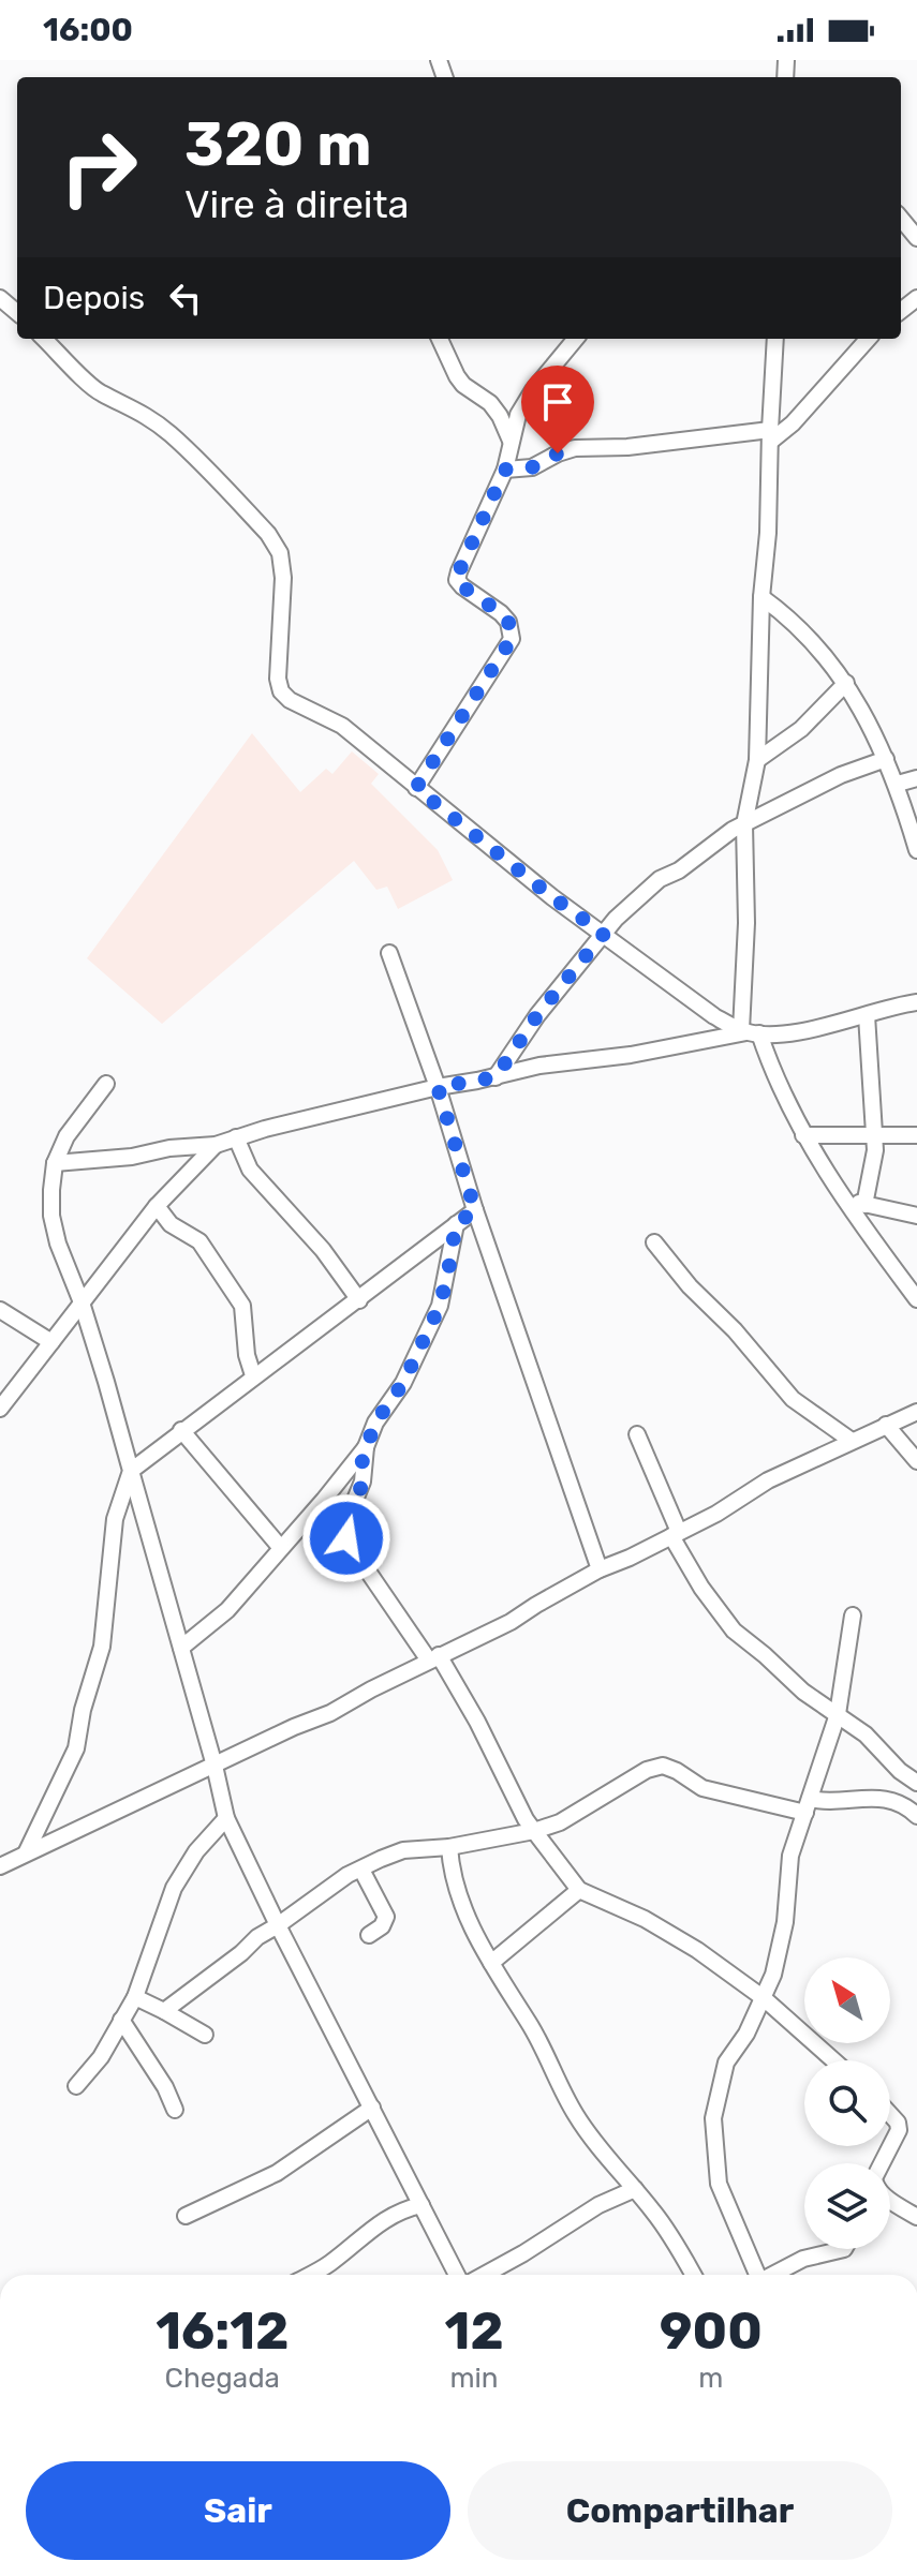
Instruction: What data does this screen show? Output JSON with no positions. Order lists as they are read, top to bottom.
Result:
{
  "north": "top left",
  "page": {
    "status": "16:00",
    "turn": ["320 m", "Vire à direita"],
    "then": "Depois",
    "eta": [
      "16:12",
      "Chegada",
      "12",
      "min",
      "900",
      "m"
    ],
    "buttons": ["Sair", "Compartilhar"]
  }
}
